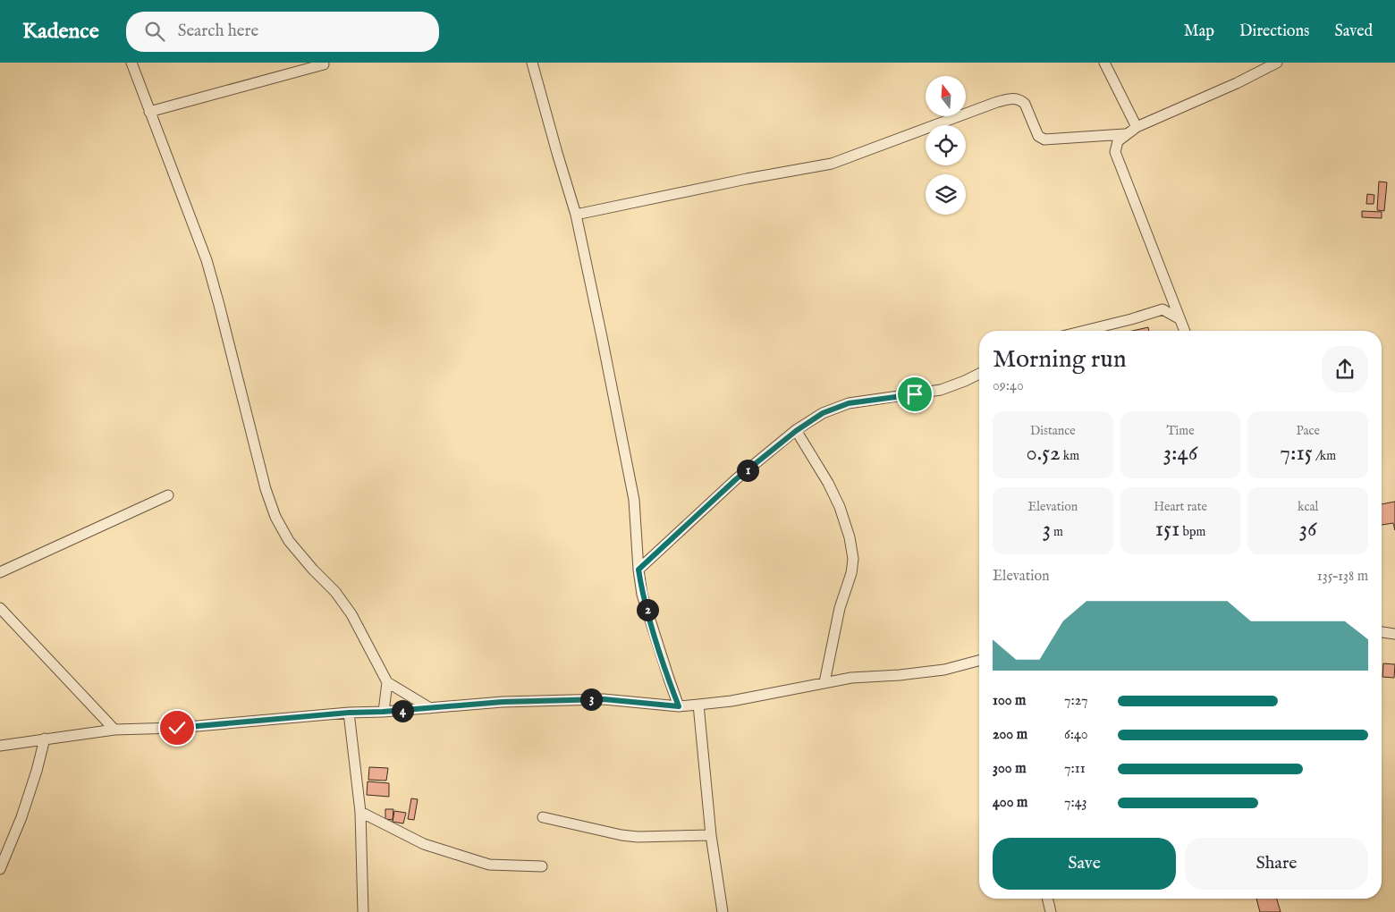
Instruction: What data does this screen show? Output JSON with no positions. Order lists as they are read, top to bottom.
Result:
{
  "north": "top",
  "page": {
    "header": "Kadence",
    "search": "Search here",
    "nav": ["Map", "Directions", "Saved"],
    "heading": ["Morning run", "09:40"],
    "stats": [
      ["Distance", "0.52 km"],
      ["Time", "3:46"],
      ["Pace", "7:15 /km"],
      ["Elevation", "3 m"],
      ["Heart rate", "151 bpm"],
      ["kcal", "36"]
    ],
    "pins": [
      "1",
      "2",
      "3",
      "4"
    ],
    "chart": ["Elevation", "135–138 m"],
    "list": [
      {
        "name": "100 m",
        "note": "7:27"
      },
      {
        "name": "200 m",
        "note": "6:40"
      },
      {
        "name": "300 m",
        "note": "7:11"
      },
      {
        "name": "400 m",
        "note": "7:43"
      }
    ],
    "buttons": ["Save", "Share"]
  }
}
